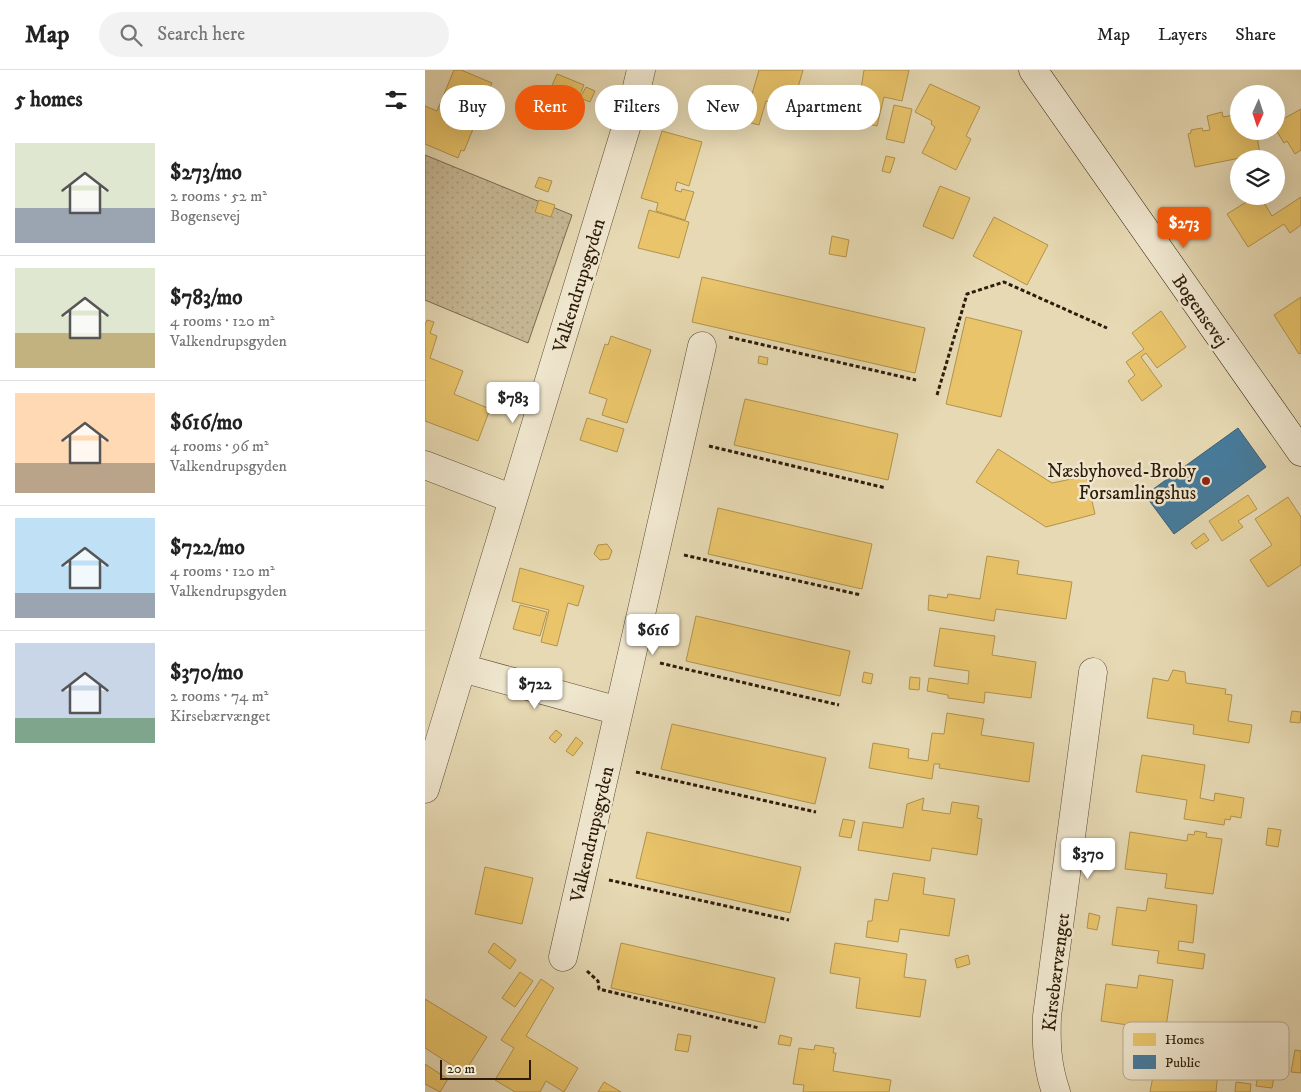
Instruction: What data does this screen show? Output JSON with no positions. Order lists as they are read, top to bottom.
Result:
{
  "streets": {
    "street": ["Valkendrupsgyden", "Bogensevej", "Kirsebærvænget"]
  },
  "places": ["Næsbyhoved-Broby Forsamlingshus"],
  "legend": ["Homes", "Public"],
  "scale_bar": "20 m",
  "north": "bottom",
  "page": {
    "header": "Map",
    "search": "Search here",
    "nav": ["Map", "Layers", "Share"],
    "heading": "5 homes",
    "chip": [
      "Buy",
      "Rent",
      "Filters",
      "New",
      "Apartment"
    ],
    "list": [
      {
        "name": "$273/mo",
        "note": "2 rooms · 52 m² · Bogensevej"
      },
      {
        "name": "$783/mo",
        "note": "4 rooms · 120 m² · Valkendrupsgyden"
      },
      {
        "name": "$616/mo",
        "note": "4 rooms · 96 m² · Valkendrupsgyden"
      },
      {
        "name": "$722/mo",
        "note": "4 rooms · 120 m² · Valkendrupsgyden"
      },
      {
        "name": "$370/mo",
        "note": "2 rooms · 74 m² · Kirsebærvænget"
      }
    ],
    "price": [
      "$273",
      "$783",
      "$616",
      "$722",
      "$370"
    ],
    "scale": "20 m"
  }
}
